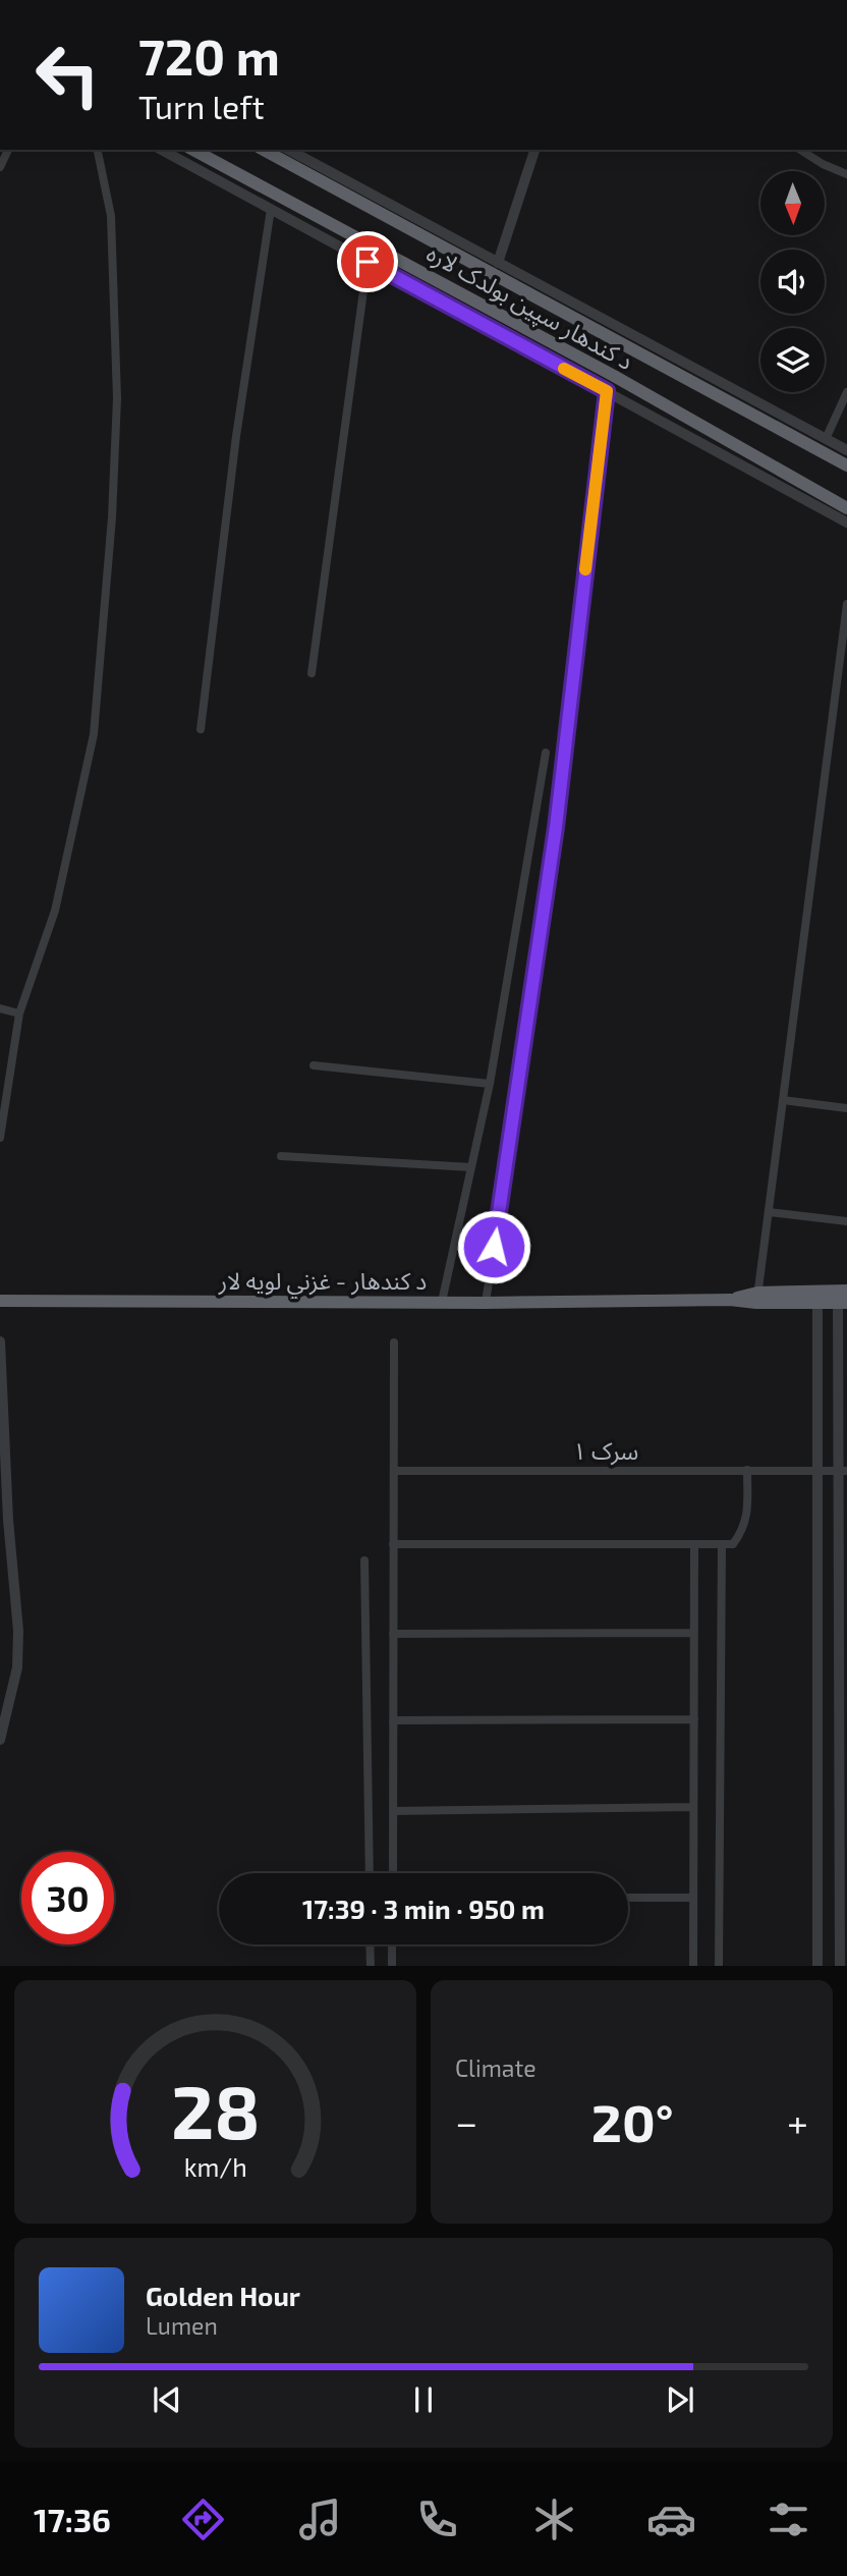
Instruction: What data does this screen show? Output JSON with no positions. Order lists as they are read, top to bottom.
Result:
{
  "streets": {
    "highway": ["د کندهار سپین بولدک لاره", "د کندهار - غزني لويه لار"],
    "street": ["سرک ۱"]
  },
  "north": "bottom",
  "page": {
    "turn": ["720 m", "Turn left"],
    "limit": "30",
    "trip": "17:39 · 3 min · 950 m",
    "tile": "Climate",
    "heat": ["−", "20°", "+"],
    "song": ["Golden Hour", "Lumen"],
    "tabs": "17:36",
    "gauge": ["28", "km/h"]
  }
}
